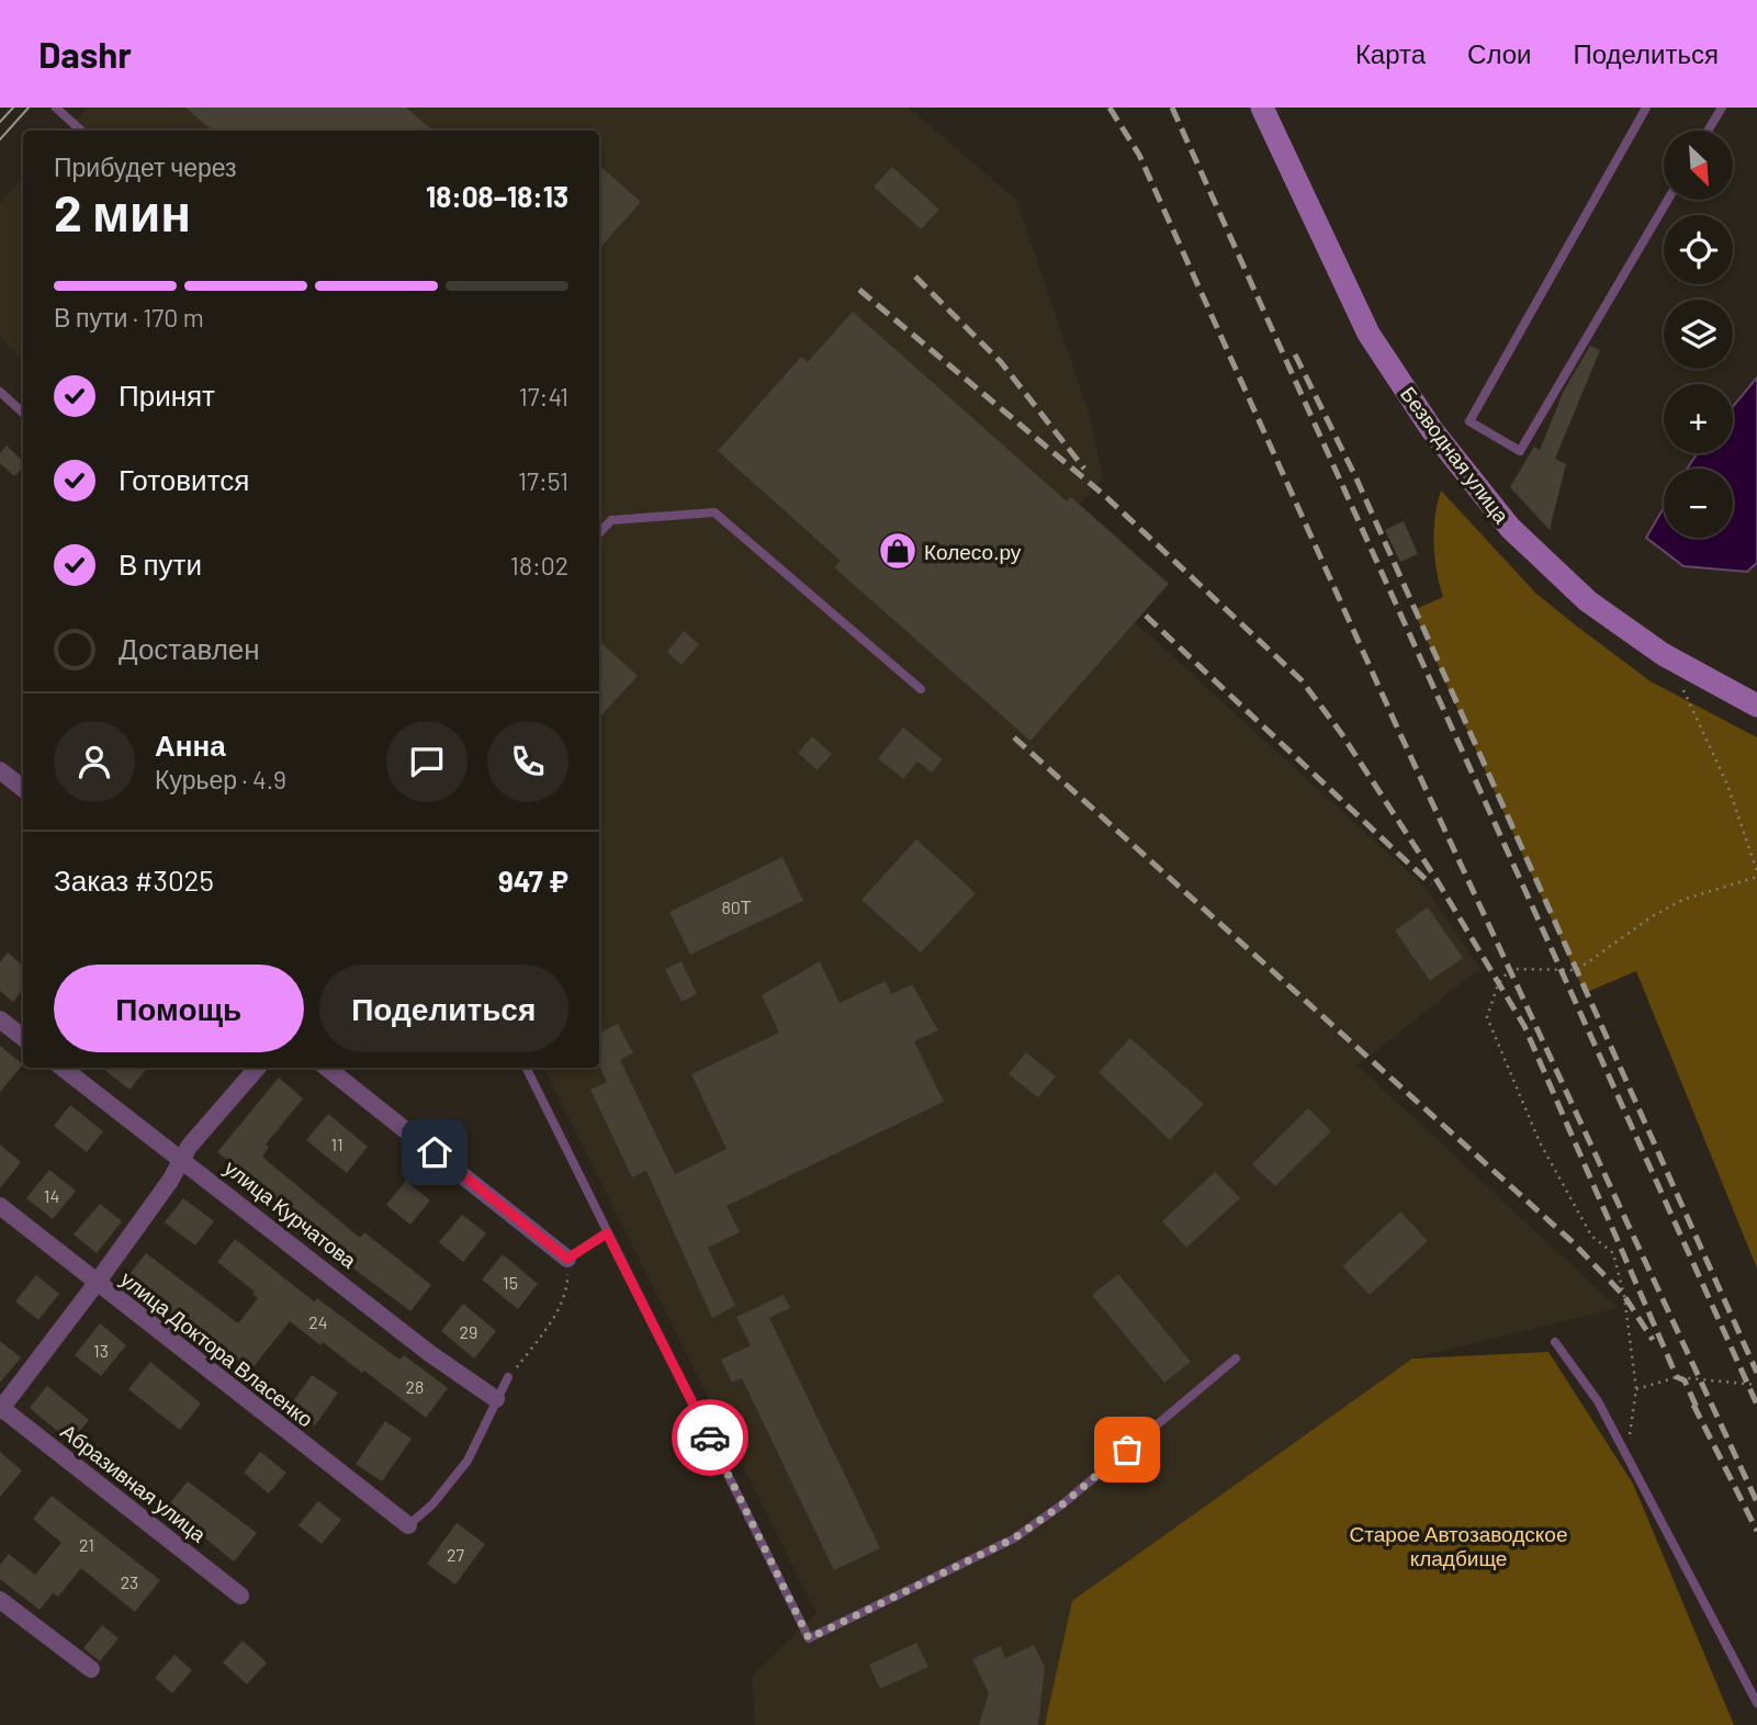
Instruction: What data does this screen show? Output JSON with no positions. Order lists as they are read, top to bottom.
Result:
{
  "streets": {
    "main road": ["Безводная улица"],
    "street": ["улица Курчатова", "улица Доктора Власенко", "Абразивная улица"]
  },
  "parks": ["Старое Автозаводское кладбище"],
  "places": {
    "shop": ["Колесо.ру"]
  },
  "house_numbers": [
    "80Т",
    "11",
    "14",
    "15",
    "24",
    "29",
    "13",
    "28",
    "21",
    "27",
    "23"
  ],
  "north": "bottom right",
  "page": {
    "header": "Dashr",
    "nav": ["Карта", "Слои", "Поделиться"],
    "map_buttons": ["+", "−"],
    "heading": ["2 мин", "Прибудет через", "18:08–18:13"],
    "panel": [
      "Анна",
      "Курьер · 4.9",
      "Заказ #3025",
      "947 ₽"
    ],
    "bar": "В пути · 170 m",
    "list": [
      ["Принят", "17:41"],
      ["Готовится", "17:51"],
      ["В пути", "18:02"],
      "Доставлен"
    ],
    "buttons": ["Помощь", "Поделиться"]
  }
}
